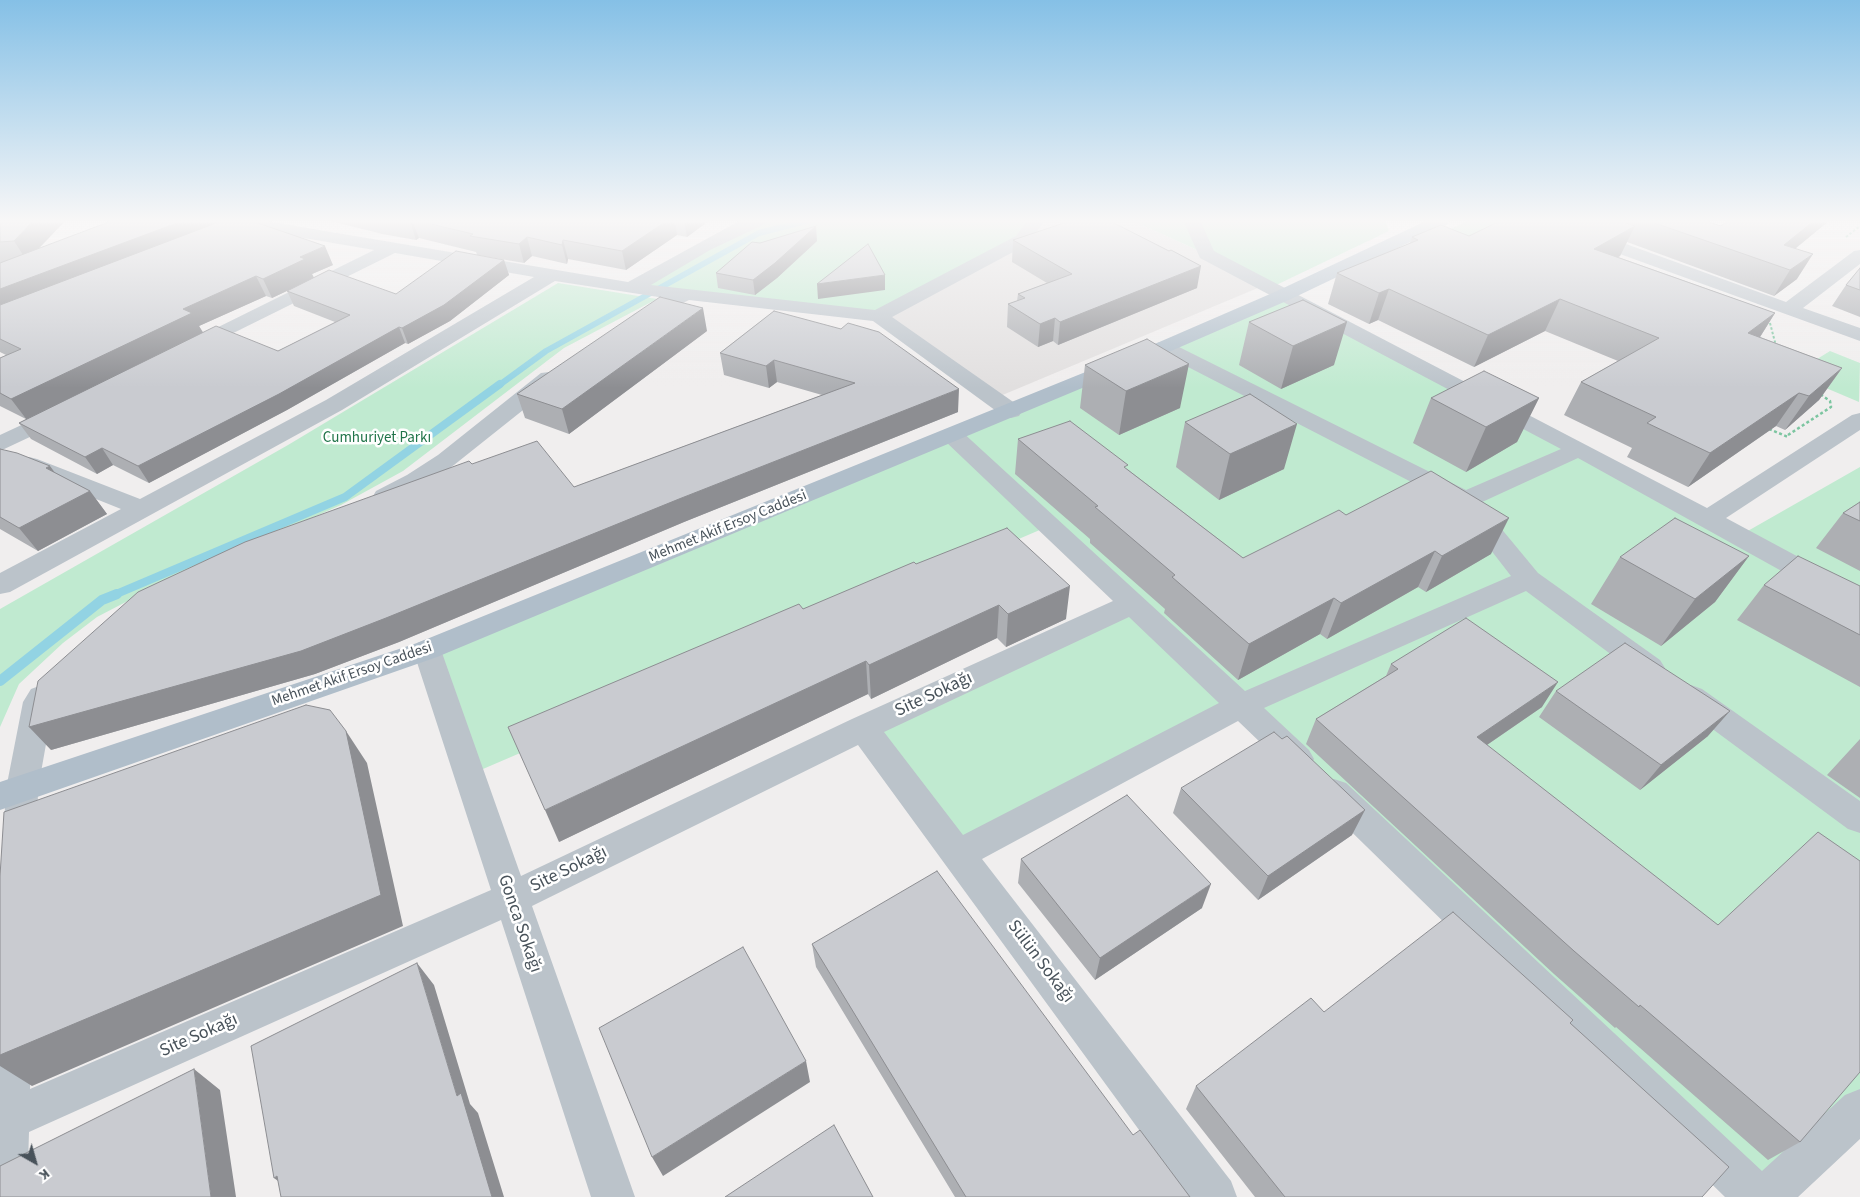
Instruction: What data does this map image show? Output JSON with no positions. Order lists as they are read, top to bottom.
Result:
{
  "streets": {
    "main road": ["Mehmet Akif Ersoy Caddesi"],
    "street": ["Site Sokağı", "Gonca Sokağı", "Sülün Sokağı"]
  },
  "crossings": [
    ["Mehmet Akif Ersoy Caddesi", "Gonca Sokağı"],
    ["Site Sokağı", "Gonca Sokağı"],
    ["Site Sokağı", "Sülün Sokağı"]
  ],
  "parks": ["Cumhuriyet Parkı"],
  "north": "bottom right"
}
